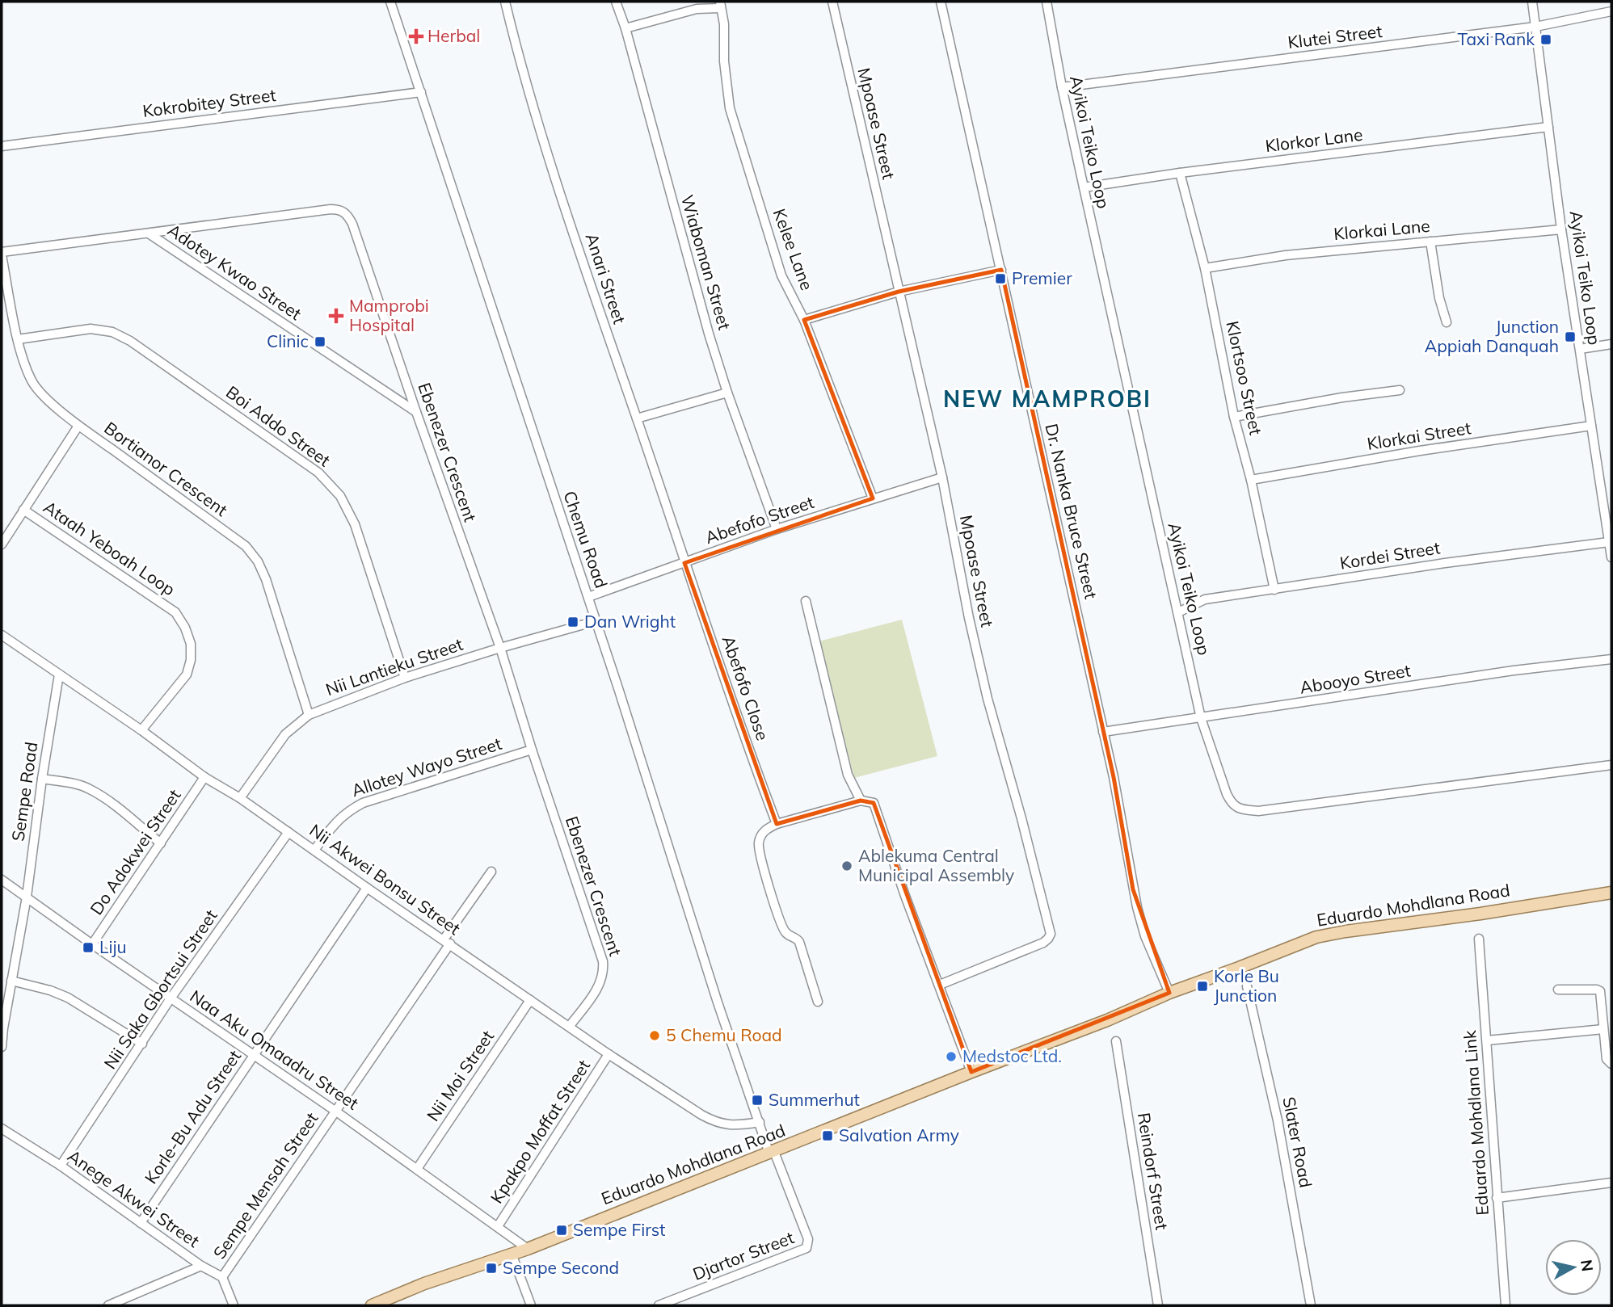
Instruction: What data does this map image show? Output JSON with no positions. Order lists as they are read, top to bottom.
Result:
{
  "streets": {
    "main road": ["Eduardo Mohdlana Road"],
    "street": [
      "Klutei Street",
      "Kokrobitey Street",
      "Mpoase Street",
      "Klorkor Lane",
      "Ayikoi Teiko Loop",
      "Klorkai Lane",
      "Kelee Lane",
      "Wiaboman Street",
      "Adotey Kwao Street",
      "Anari Street",
      "Klortsoo Street",
      "Boi Addo Street",
      "Klorkai Street",
      "Ebenezer Crescent",
      "Bortianor Crescent",
      "Dr. Nanka Bruce Street",
      "Abefofo Street",
      "Chemu Road",
      "Ataah Yeboah Loop",
      "Kordei Street",
      "Nii Lantieku Street",
      "Abooyo Street",
      "Abefofo Close",
      "Allotey Wayo Street",
      "Sempe Road",
      "Do Adokwei Street",
      "Nii Akwei Bonsu Street",
      "Nii Saka Gbortsui Street",
      "Naa Aku Omaadru Street",
      "Nii Moi Street",
      "Korle-Bu Adu Street",
      "Eduardo Mohdlana Link",
      "Kpakpo Moffat Street",
      "Slater Road",
      "Reindorf Street",
      "Sempe Mensah Street",
      "Anege Akwei Street",
      "Djartor Street"
    ]
  },
  "crossings": [
    ["Klutei Street", "Ayikoi Teiko Loop"],
    ["Kokrobitey Street", "Chemu Road"],
    ["Mpoase Street", "Abefofo Street"],
    ["Klorkor Lane", "Ayikoi Teiko Loop"],
    ["Klorkor Lane", "Klortsoo Street"],
    ["Ayikoi Teiko Loop", "Klorkai Lane"],
    ["Ayikoi Teiko Loop", "Klorkai Street"],
    ["Ayikoi Teiko Loop", "Kordei Street"],
    ["Ayikoi Teiko Loop", "Abooyo Street"],
    ["Klorkai Lane", "Klortsoo Street"],
    ["Kelee Lane", "Abefofo Street"],
    ["Wiaboman Street", "Abefofo Street"],
    ["Adotey Kwao Street", "Ebenezer Crescent"],
    ["Anari Street", "Abefofo Street"],
    ["Anari Street", "Abefofo Close"],
    ["Klortsoo Street", "Klorkai Street"],
    ["Klortsoo Street", "Kordei Street"],
    ["Boi Addo Street", "Bortianor Crescent"],
    ["Boi Addo Street", "Nii Lantieku Street"],
    ["Ebenezer Crescent", "Bortianor Crescent"],
    ["Ebenezer Crescent", "Nii Lantieku Street"],
    ["Ebenezer Crescent", "Allotey Wayo Street"],
    ["Ebenezer Crescent", "Nii Akwei Bonsu Street"],
    ["Bortianor Crescent", "Nii Lantieku Street"],
    ["Dr. Nanka Bruce Street", "Abooyo Street"],
    ["Dr. Nanka Bruce Street", "Eduardo Mohdlana Road"],
    ["Abefofo Street", "Chemu Road"],
    ["Abefofo Street", "Abefofo Close"],
    ["Chemu Road", "Nii Lantieku Street"],
    ["Chemu Road", "Nii Akwei Bonsu Street"],
    ["Chemu Road", "Eduardo Mohdlana Road"],
    ["Chemu Road", "Djartor Street"],
    ["Ataah Yeboah Loop", "Nii Akwei Bonsu Street"],
    ["Nii Lantieku Street", "Nii Akwei Bonsu Street"],
    ["Allotey Wayo Street", "Nii Akwei Bonsu Street"],
    ["Sempe Road", "Nii Akwei Bonsu Street"],
    ["Sempe Road", "Naa Aku Omaadru Street"],
    ["Do Adokwei Street", "Nii Akwei Bonsu Street"],
    ["Do Adokwei Street", "Naa Aku Omaadru Street"],
    ["Nii Akwei Bonsu Street", "Nii Saka Gbortsui Street"],
    ["Nii Akwei Bonsu Street", "Nii Moi Street"],
    ["Nii Akwei Bonsu Street", "Korle-Bu Adu Street"],
    ["Nii Akwei Bonsu Street", "Kpakpo Moffat Street"],
    ["Nii Akwei Bonsu Street", "Sempe Mensah Street"],
    ["Eduardo Mohdlana Road", "Naa Aku Omaadru Street"],
    ["Eduardo Mohdlana Road", "Djartor Street"],
    ["Nii Saka Gbortsui Street", "Naa Aku Omaadru Street"],
    ["Nii Saka Gbortsui Street", "Anege Akwei Street"],
    ["Naa Aku Omaadru Street", "Nii Moi Street"],
    ["Naa Aku Omaadru Street", "Korle-Bu Adu Street"],
    ["Naa Aku Omaadru Street", "Kpakpo Moffat Street"],
    ["Naa Aku Omaadru Street", "Sempe Mensah Street"],
    ["Korle-Bu Adu Street", "Anege Akwei Street"],
    ["Sempe Mensah Street", "Anege Akwei Street"]
  ],
  "districts": ["NEW MAMPROBI"],
  "places": {
    "health": ["Herbal", "Mamprobi Hospital"],
    "transit": [
      "Taxi Rank",
      "Premier",
      "Junction Appiah Danquah",
      "Clinic",
      "Dan Wright",
      "Liju",
      "Korle Bu Junction",
      "Summerhut",
      "Salvation Army",
      "Sempe First",
      "Sempe Second"
    ],
    "other": ["Ablekuma Central Municipal Assembly", "5 Chemu Road", "Medstoc Ltd."]
  },
  "north": "right"
}
